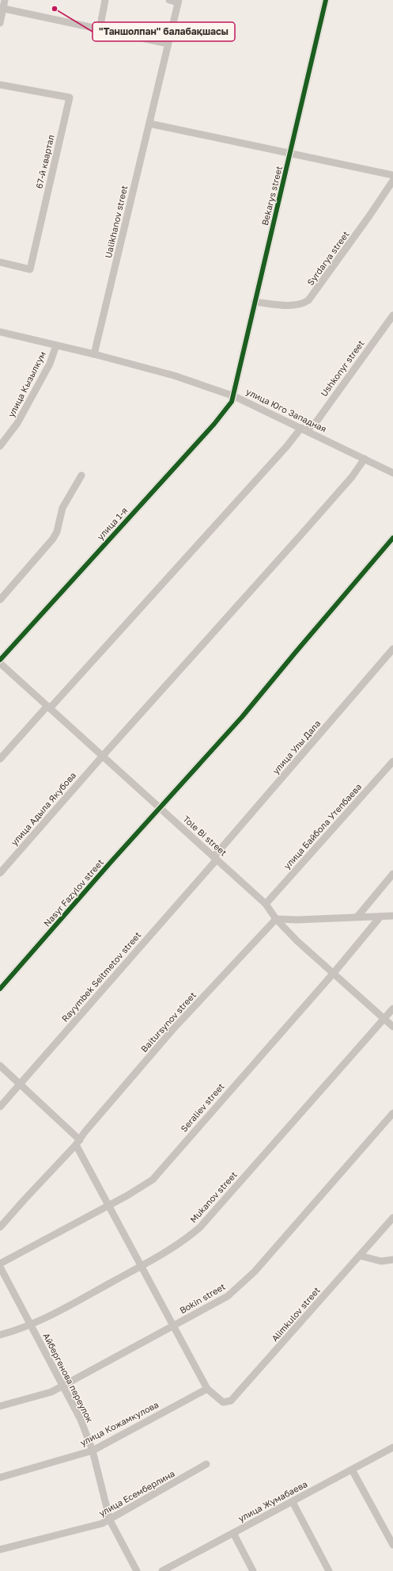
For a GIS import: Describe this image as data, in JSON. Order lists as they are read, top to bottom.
{
  "streets": {
    "street": [
      "67-й квартал",
      "Bekarys street",
      "Ualikhanov street",
      "Syrdarya street",
      "Ushkonyr street",
      "улица Кызылкум",
      "улица Юго Западная",
      "улица 1-я",
      "улица Улы Дала",
      "улица Адыла Якубова",
      "улица Байбола Утепбаева",
      "Tole Bi street",
      "Nasyr Fazylov street",
      "Rayymbek Seitmetov street",
      "Baitursynov street",
      "Seraliev street",
      "Mukanov street",
      "Bokin street",
      "Alimkulov street",
      "Айбергенова переулок",
      "улица Кожамкулова",
      "улица Есемберлина",
      "улица Жумабаева"
    ]
  },
  "crossings": [
    ["Bekarys street", "Syrdarya street"],
    ["Bekarys street", "улица Юго Западная"],
    ["Bekarys street", "улица 1-я"],
    ["Ualikhanov street", "улица Юго Западная"],
    ["Ushkonyr street", "улица Юго Западная"],
    ["Ushkonyr street", "Tole Bi street"],
    ["улица Юго Западная", "улица 1-я"],
    ["улица Юго Западная", "улица Адыла Якубова"],
    ["улица Улы Дала", "Tole Bi street"],
    ["улица Улы Дала", "Rayymbek Seitmetov street"],
    ["улица Адыла Якубова", "Tole Bi street"],
    ["улица Байбола Утепбаева", "Tole Bi street"],
    ["Tole Bi street", "Nasyr Fazylov street"],
    ["Tole Bi street", "Rayymbek Seitmetov street"],
    ["Tole Bi street", "Baitursynov street"],
    ["Tole Bi street", "Seraliev street"],
    ["Tole Bi street", "Mukanov street"],
    ["Mukanov street", "Айбергенова переулок"],
    ["Bokin street", "Айбергенова переулок"],
    ["Alimkulov street", "улица Кожамкулова"],
    ["Айбергенова переулок", "улица Кожамкулова"],
    ["Айбергенова переулок", "улица Есемберлина"]
  ],
  "places": ["\"Таншолпан\" балабақшасы"]
}
